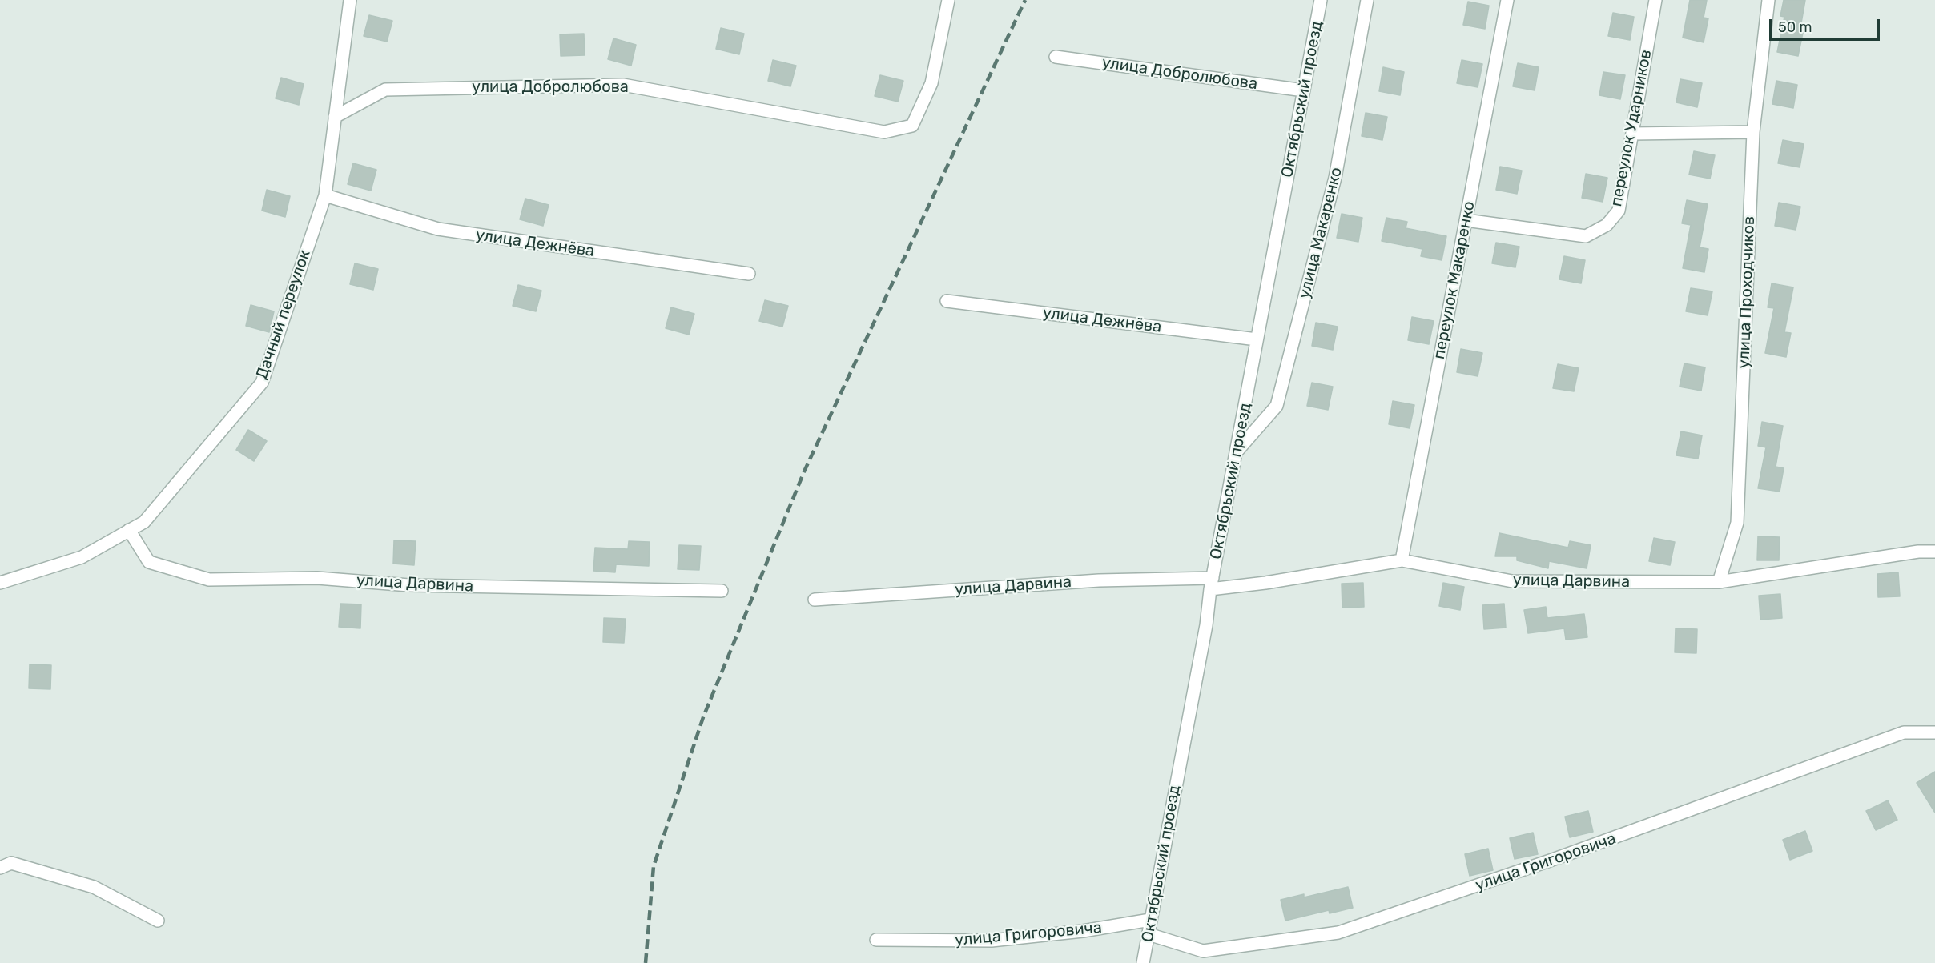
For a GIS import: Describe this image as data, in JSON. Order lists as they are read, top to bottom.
{
  "streets": {
    "street": [
      "улица Добролюбова",
      "Октябрьский проезд",
      "переулок Ударников",
      "улица Макаренко",
      "улица Дежнёва",
      "переулок Макаренко",
      "улица Проходчиков",
      "Дачный переулок",
      "улица Дарвина",
      "улица Григоровича"
    ]
  },
  "crossings": [
    ["улица Добролюбова", "Октябрьский проезд"],
    ["улица Добролюбова", "Дачный переулок"],
    ["Октябрьский проезд", "улица Макаренко"],
    ["Октябрьский проезд", "улица Дежнёва"],
    ["Октябрьский проезд", "улица Дарвина"],
    ["Октябрьский проезд", "улица Григоровича"],
    ["переулок Ударников", "переулок Макаренко"],
    ["улица Дежнёва", "Дачный переулок"],
    ["переулок Макаренко", "улица Дарвина"],
    ["улица Проходчиков", "улица Дарвина"],
    ["Дачный переулок", "улица Дарвина"]
  ],
  "scale_bar": "50 m"
}
